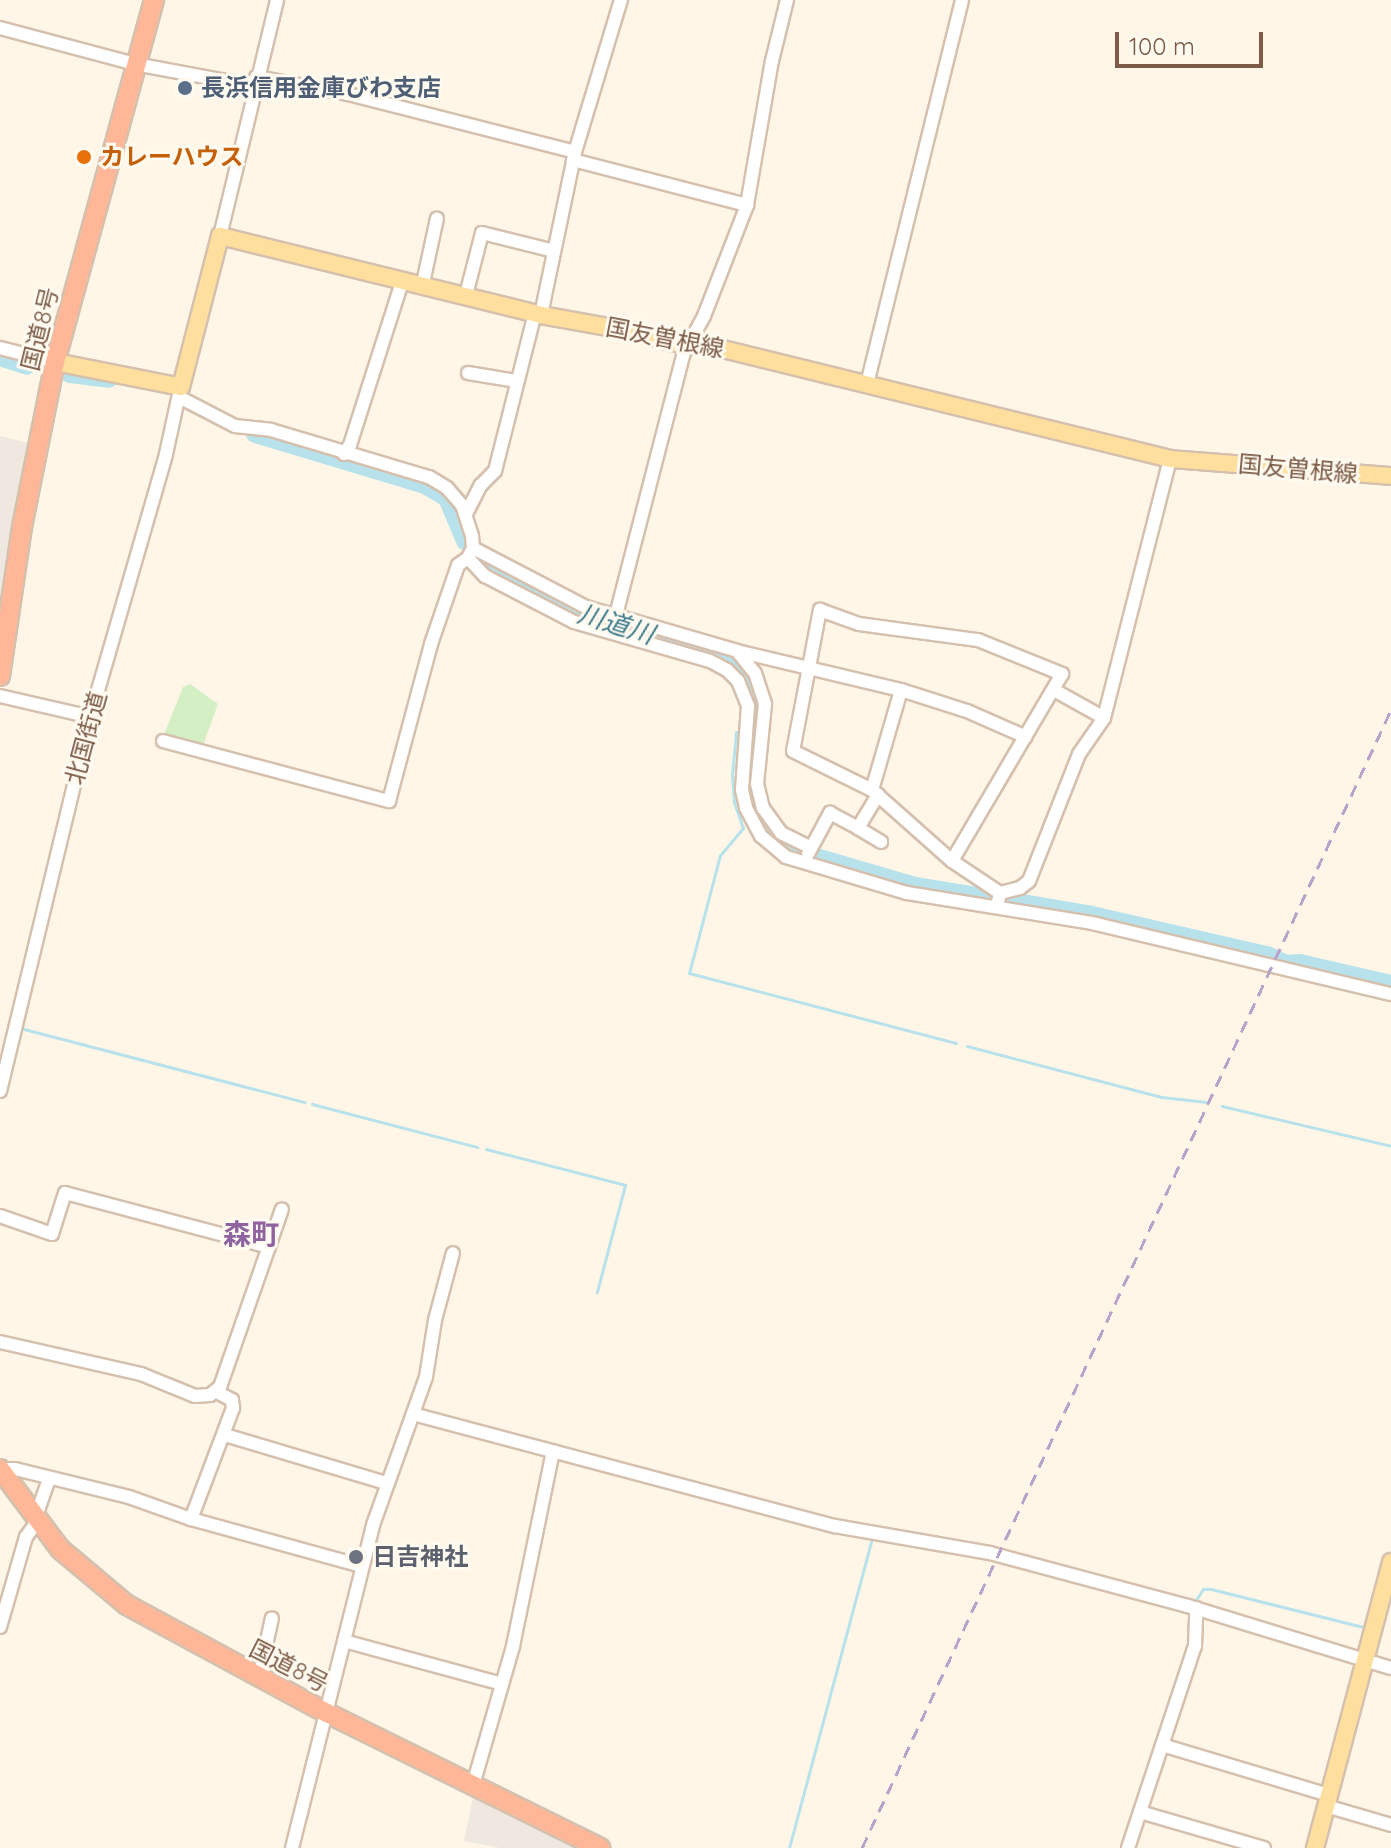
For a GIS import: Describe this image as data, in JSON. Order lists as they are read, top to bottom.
{
  "streets": {
    "highway": ["国道8号"],
    "main road": ["国友曽根線"],
    "street": ["北国街道"]
  },
  "districts": ["森町"],
  "water": ["川道川"],
  "places": ["長浜信用金庫びわ支店", "カレーハウス", "日吉神社"],
  "scale_bar": "100 m"
}
